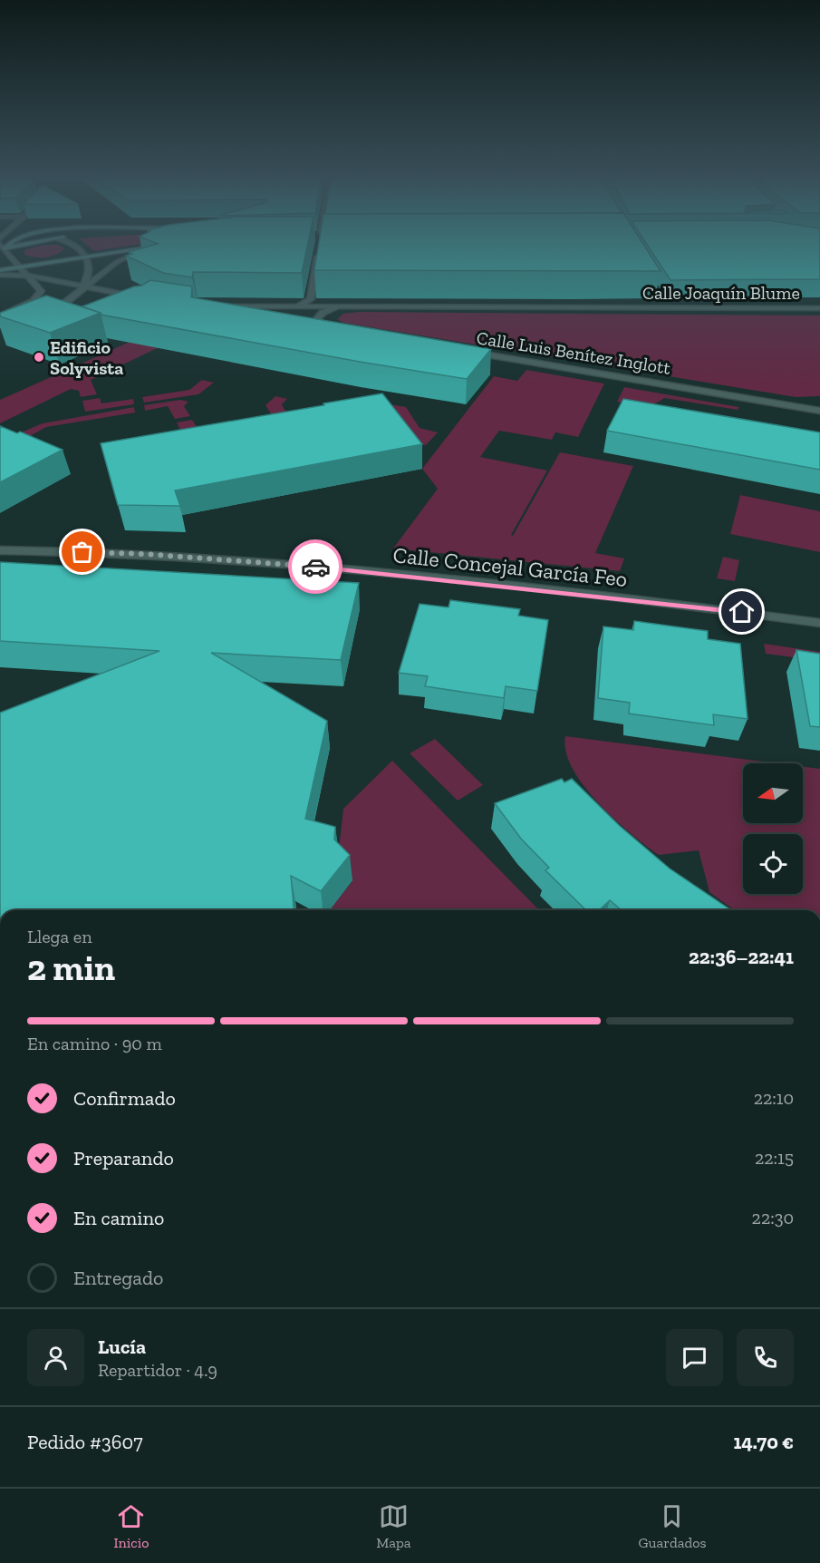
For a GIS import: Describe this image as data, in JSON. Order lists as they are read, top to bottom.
{
  "streets": {
    "street": ["Calle Joaquín Blume", "Calle Luis Benítez Inglott", "Calle Concejal García Feo"]
  },
  "places": ["Edificio Solyvista"],
  "north": "left",
  "page": {
    "heading": ["2 min", "Llega en", "22:36–22:41"],
    "panel": [
      "Lucía",
      "Repartidor · 4.9",
      "Pedido #3607",
      "14.70 €"
    ],
    "bar": "En camino · 90 m",
    "list": [
      ["Confirmado", "22:10"],
      ["Preparando", "22:15"],
      ["En camino", "22:30"],
      "Entregado"
    ],
    "tabs": ["Inicio", "Mapa", "Guardados"]
  }
}
